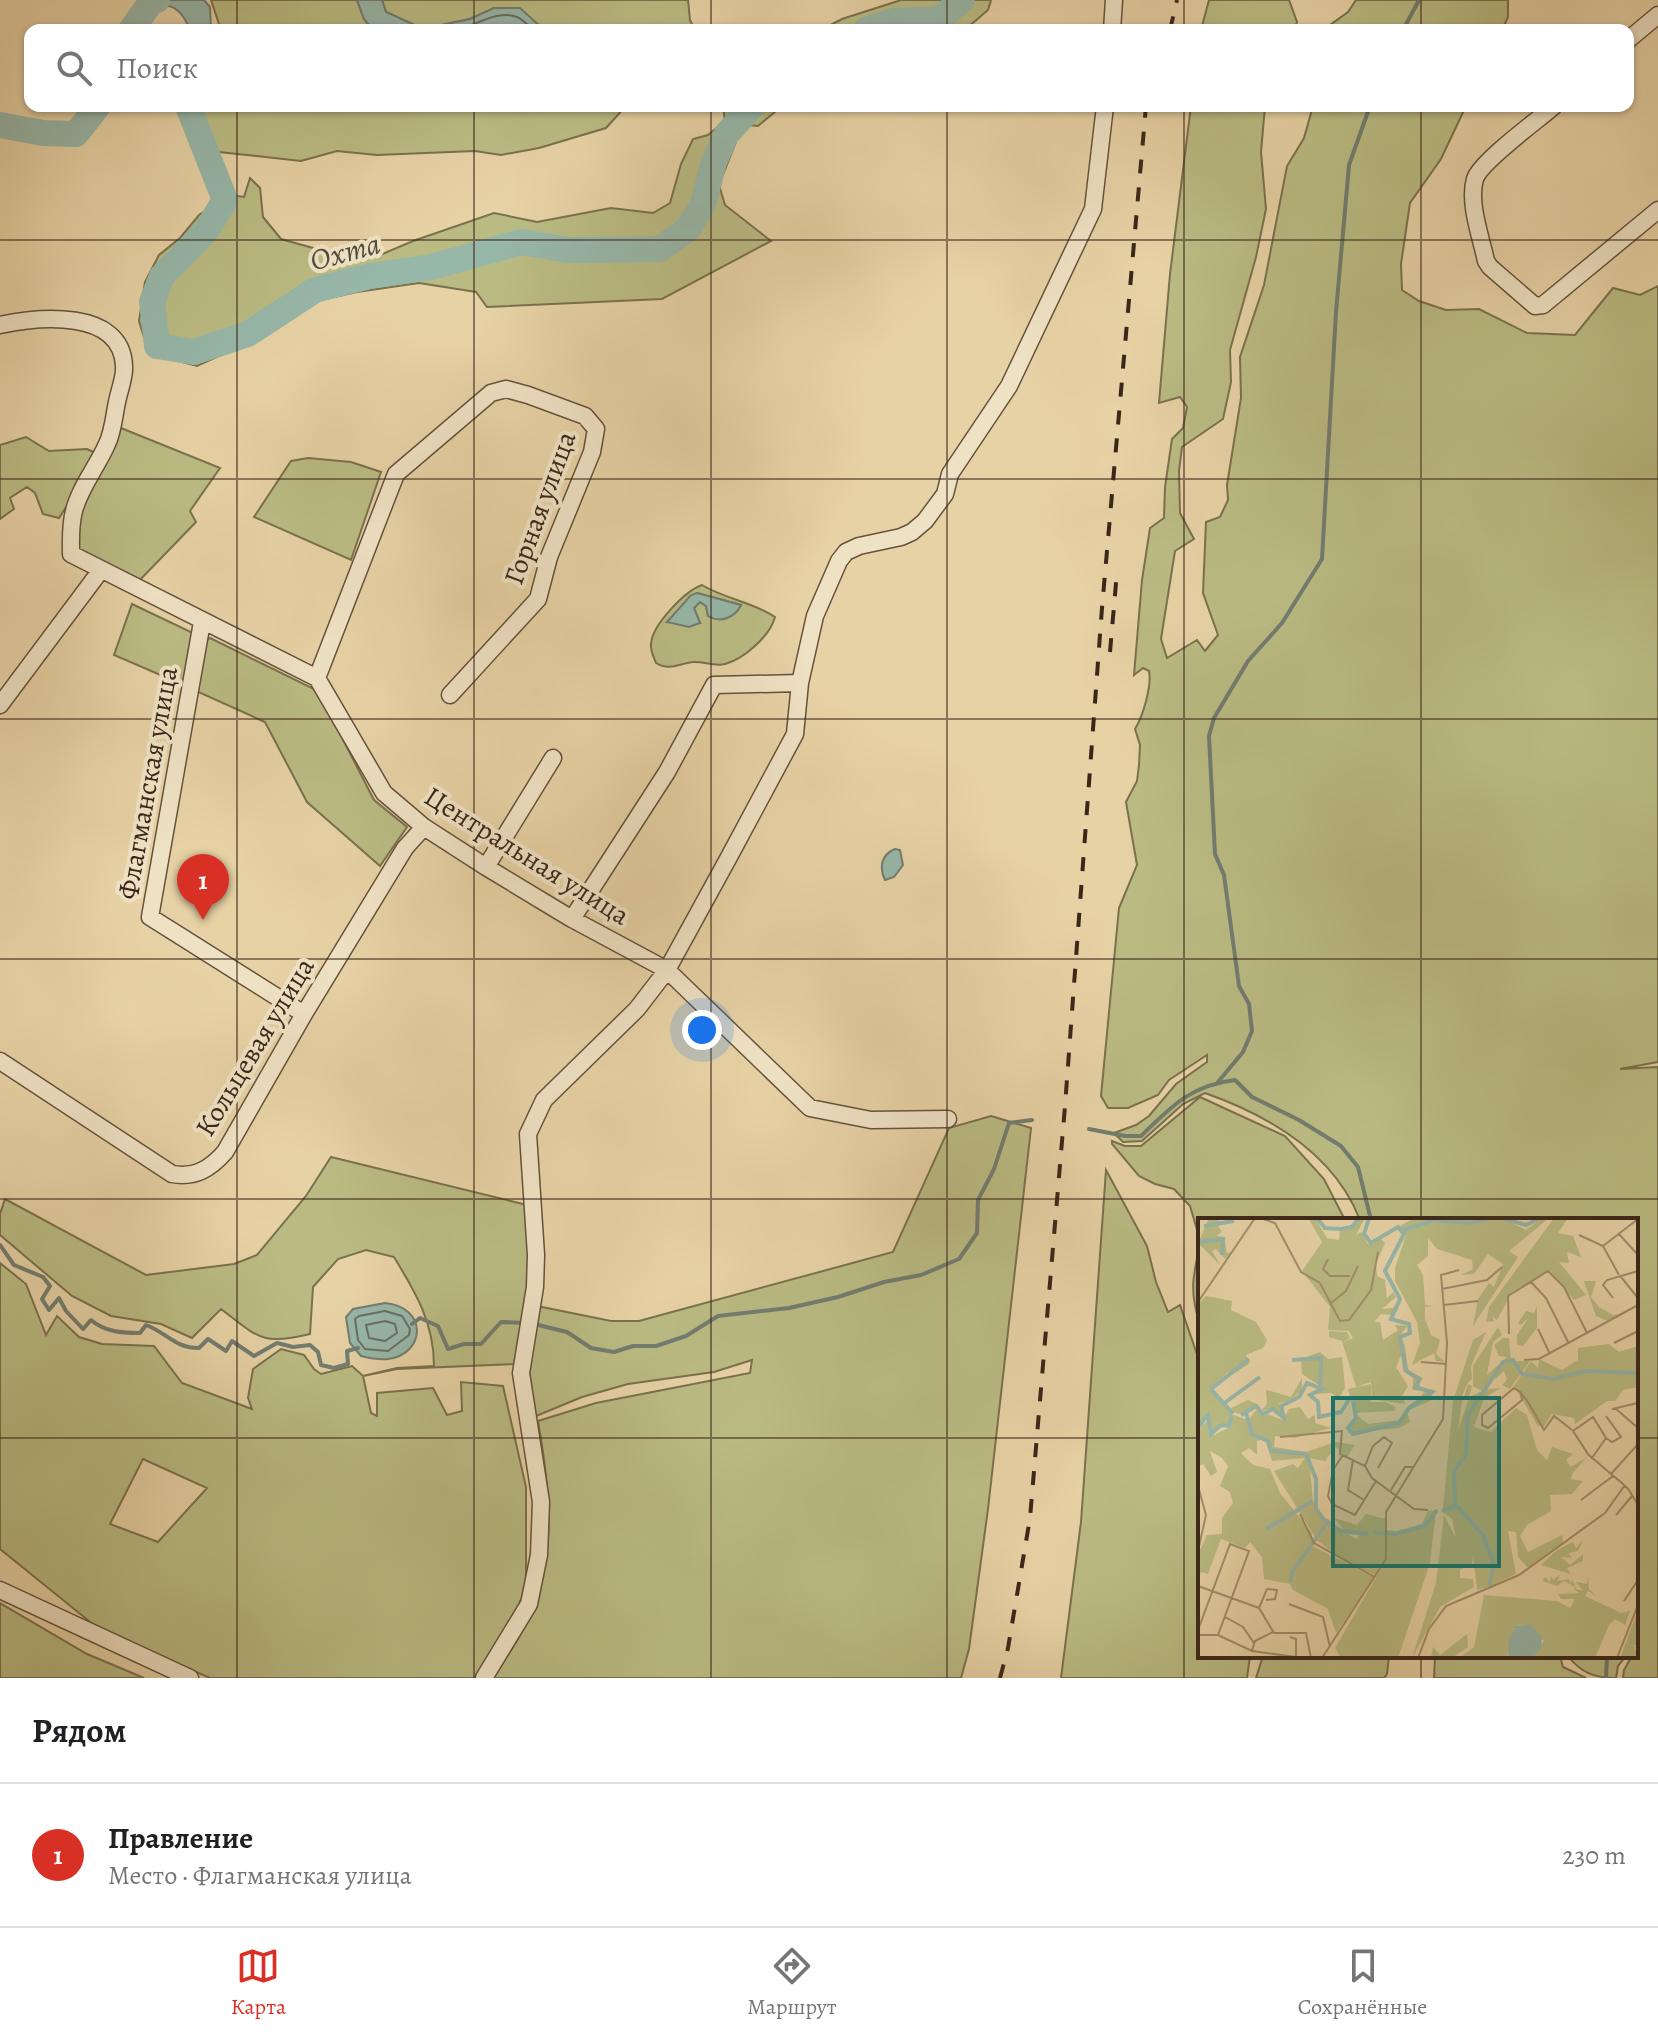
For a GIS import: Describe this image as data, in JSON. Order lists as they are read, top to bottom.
{
  "streets": {
    "street": [
      "Горная улица",
      "Флагманская улица",
      "Центральная улица",
      "Кольцевая улица"
    ]
  },
  "crossings": [
    ["Горная улица", "Центральная улица"],
    ["Флагманская улица", "Кольцевая улица"],
    ["Центральная улица", "Кольцевая улица"]
  ],
  "water": ["Охта"],
  "page": {
    "search": "Поиск",
    "pins": "1",
    "heading": "Рядом",
    "list": [
      {
        "mark": "1",
        "name": "Правление",
        "note": "Место · Флагманская улица",
        "value": "230 m"
      }
    ],
    "nav": ["Карта", "Маршрут", "Сохранённые"]
  }
}
